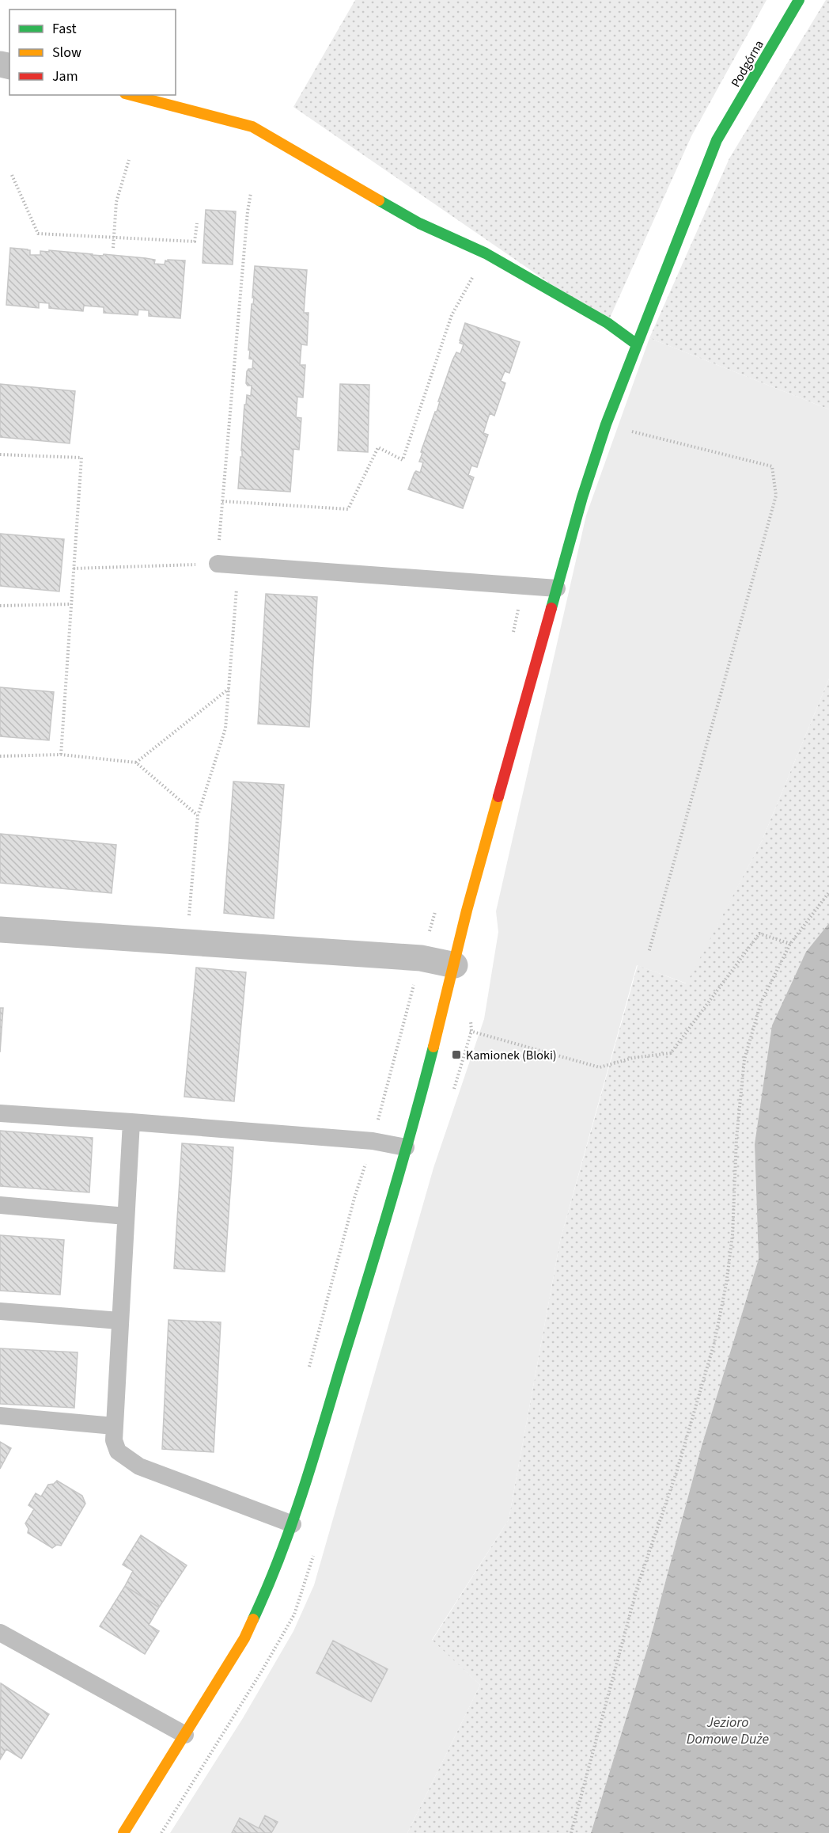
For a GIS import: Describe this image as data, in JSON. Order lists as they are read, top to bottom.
{
  "streets": {
    "street": ["Podgórna"]
  },
  "water": ["Jezioro Domowe Duże"],
  "places": {
    "transit": ["Kamionek (Bloki)"]
  },
  "legend": ["Fast", "Slow", "Jam"]
}
